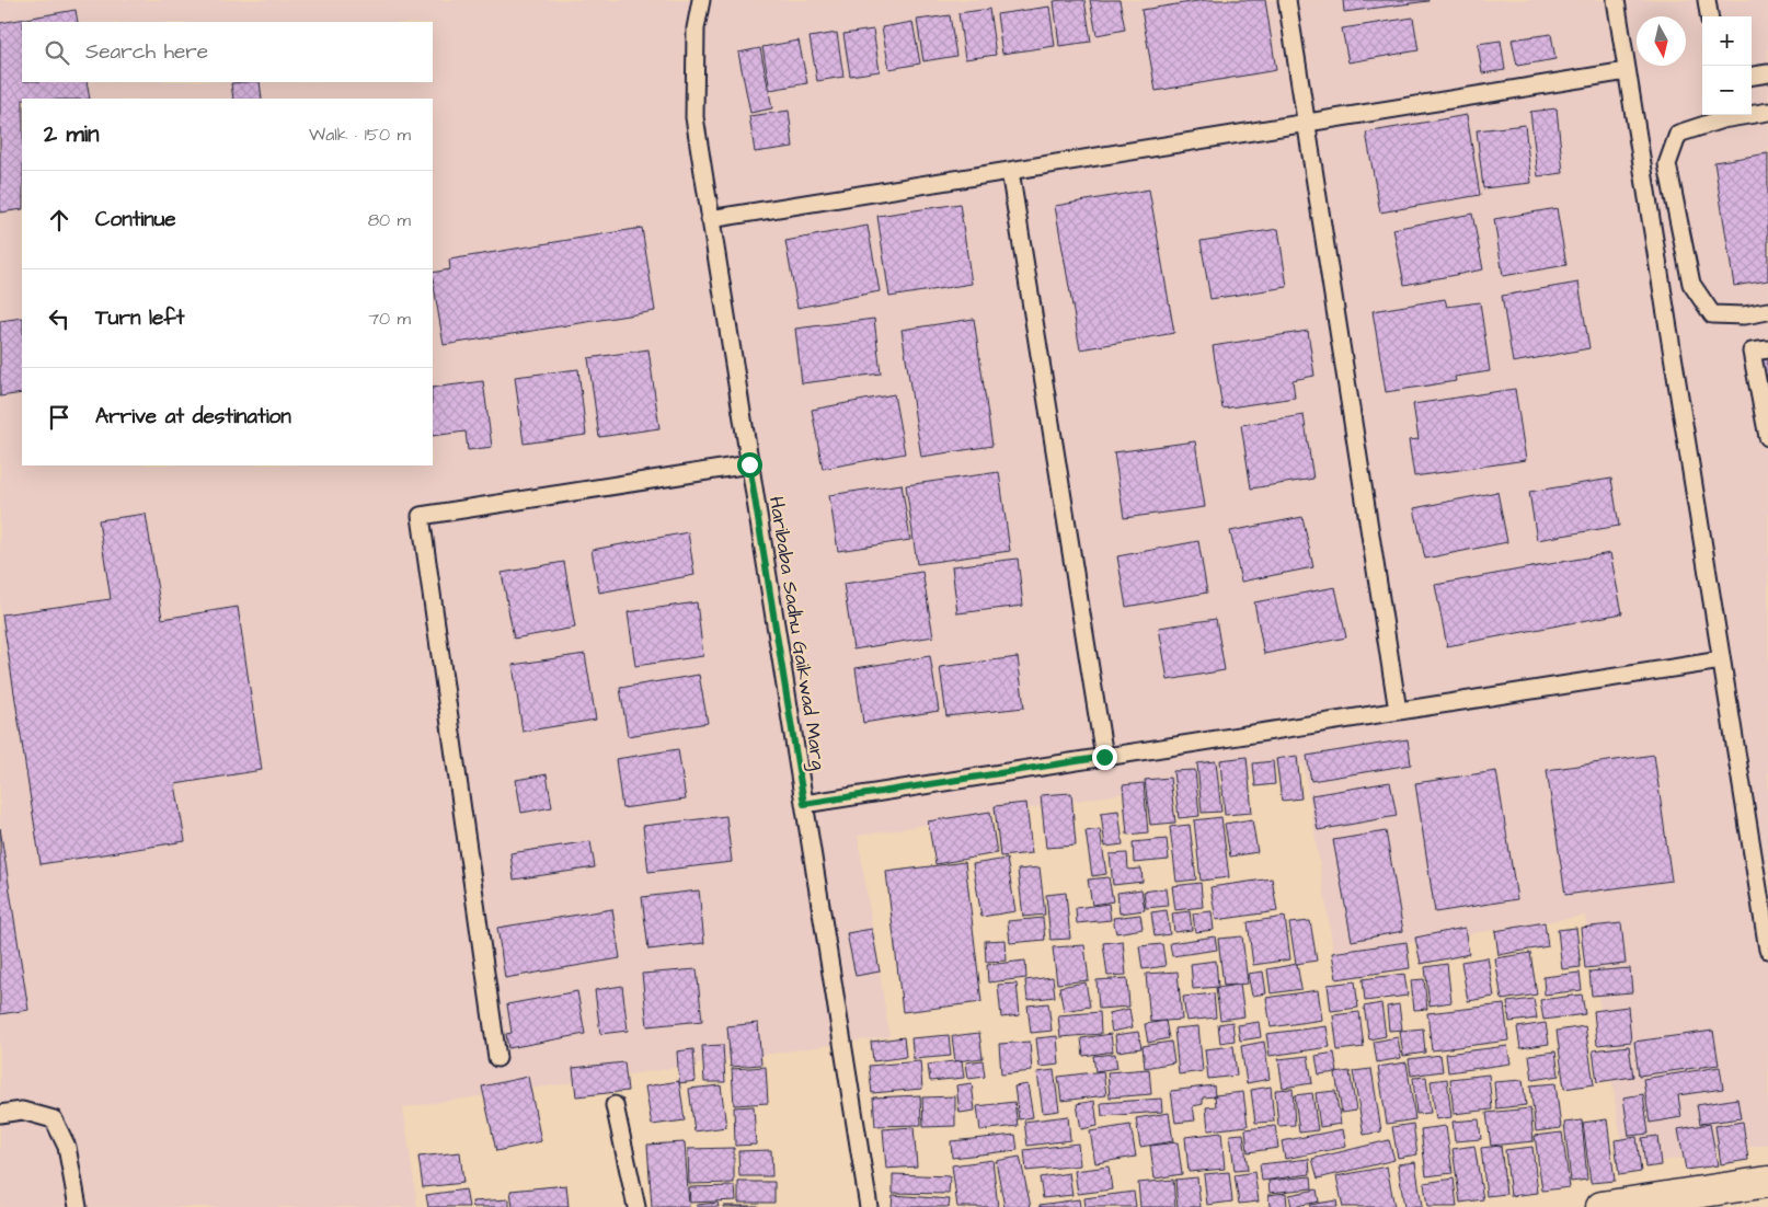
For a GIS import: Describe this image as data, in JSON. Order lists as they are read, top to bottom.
{
  "streets": {
    "lane": ["Haribaba Sadhu Gaikwad Marg"]
  },
  "north": "bottom",
  "page": {
    "map_buttons": ["+", "−"],
    "search": "Search here",
    "heading": ["2 min", "Walk · 150 m"],
    "list": [
      ["Continue", "80 m"],
      ["Turn left", "70 m"],
      "Arrive at destination"
    ]
  }
}
